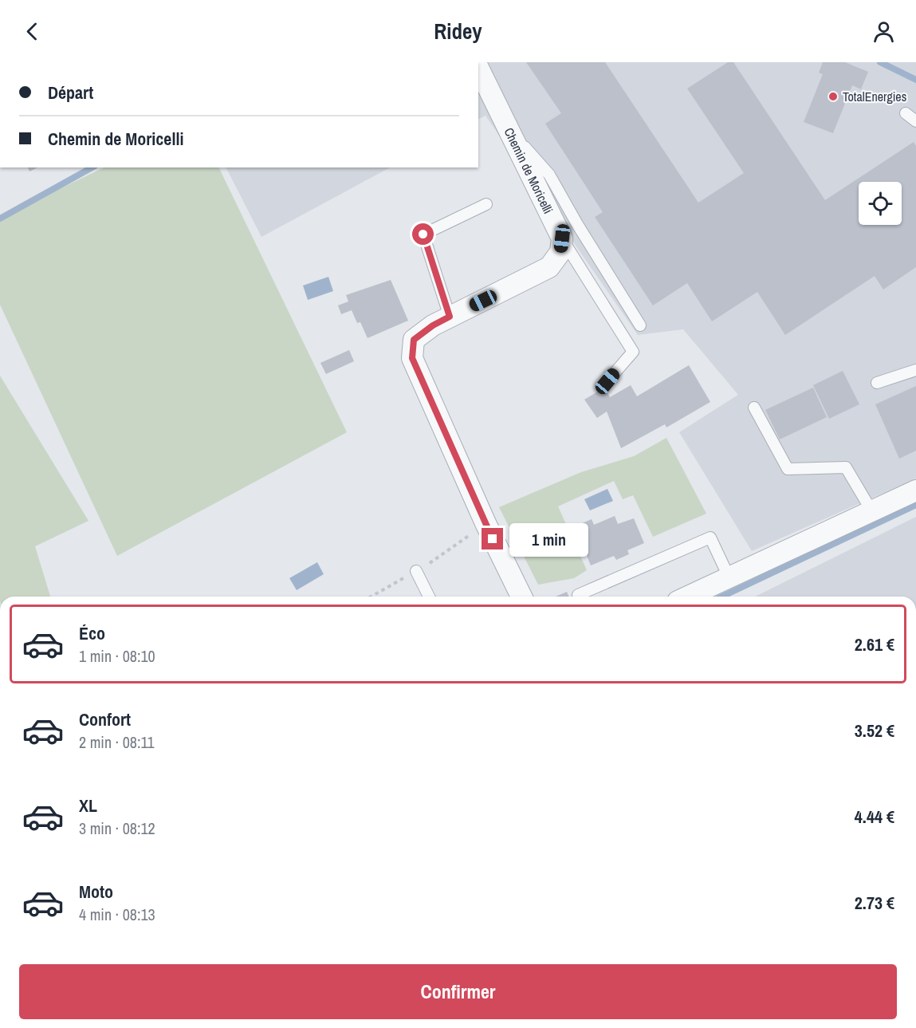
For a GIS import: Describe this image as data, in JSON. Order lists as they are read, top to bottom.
{
  "streets": {
    "street": ["Chemin de Moricelli"]
  },
  "places": ["TotalEnergies"],
  "page": {
    "header": "Ridey",
    "banner": ["Départ", "Chemin de Moricelli"],
    "bubble": "1 min",
    "list": [
      {
        "name": "Éco",
        "note": "1 min · 08:10",
        "value": "2.61 €"
      },
      {
        "name": "Confort",
        "note": "2 min · 08:11",
        "value": "3.52 €"
      },
      {
        "name": "XL",
        "note": "3 min · 08:12",
        "value": "4.44 €"
      },
      {
        "name": "Moto",
        "note": "4 min · 08:13",
        "value": "2.73 €"
      }
    ],
    "buttons": "Confirmer"
  }
}
